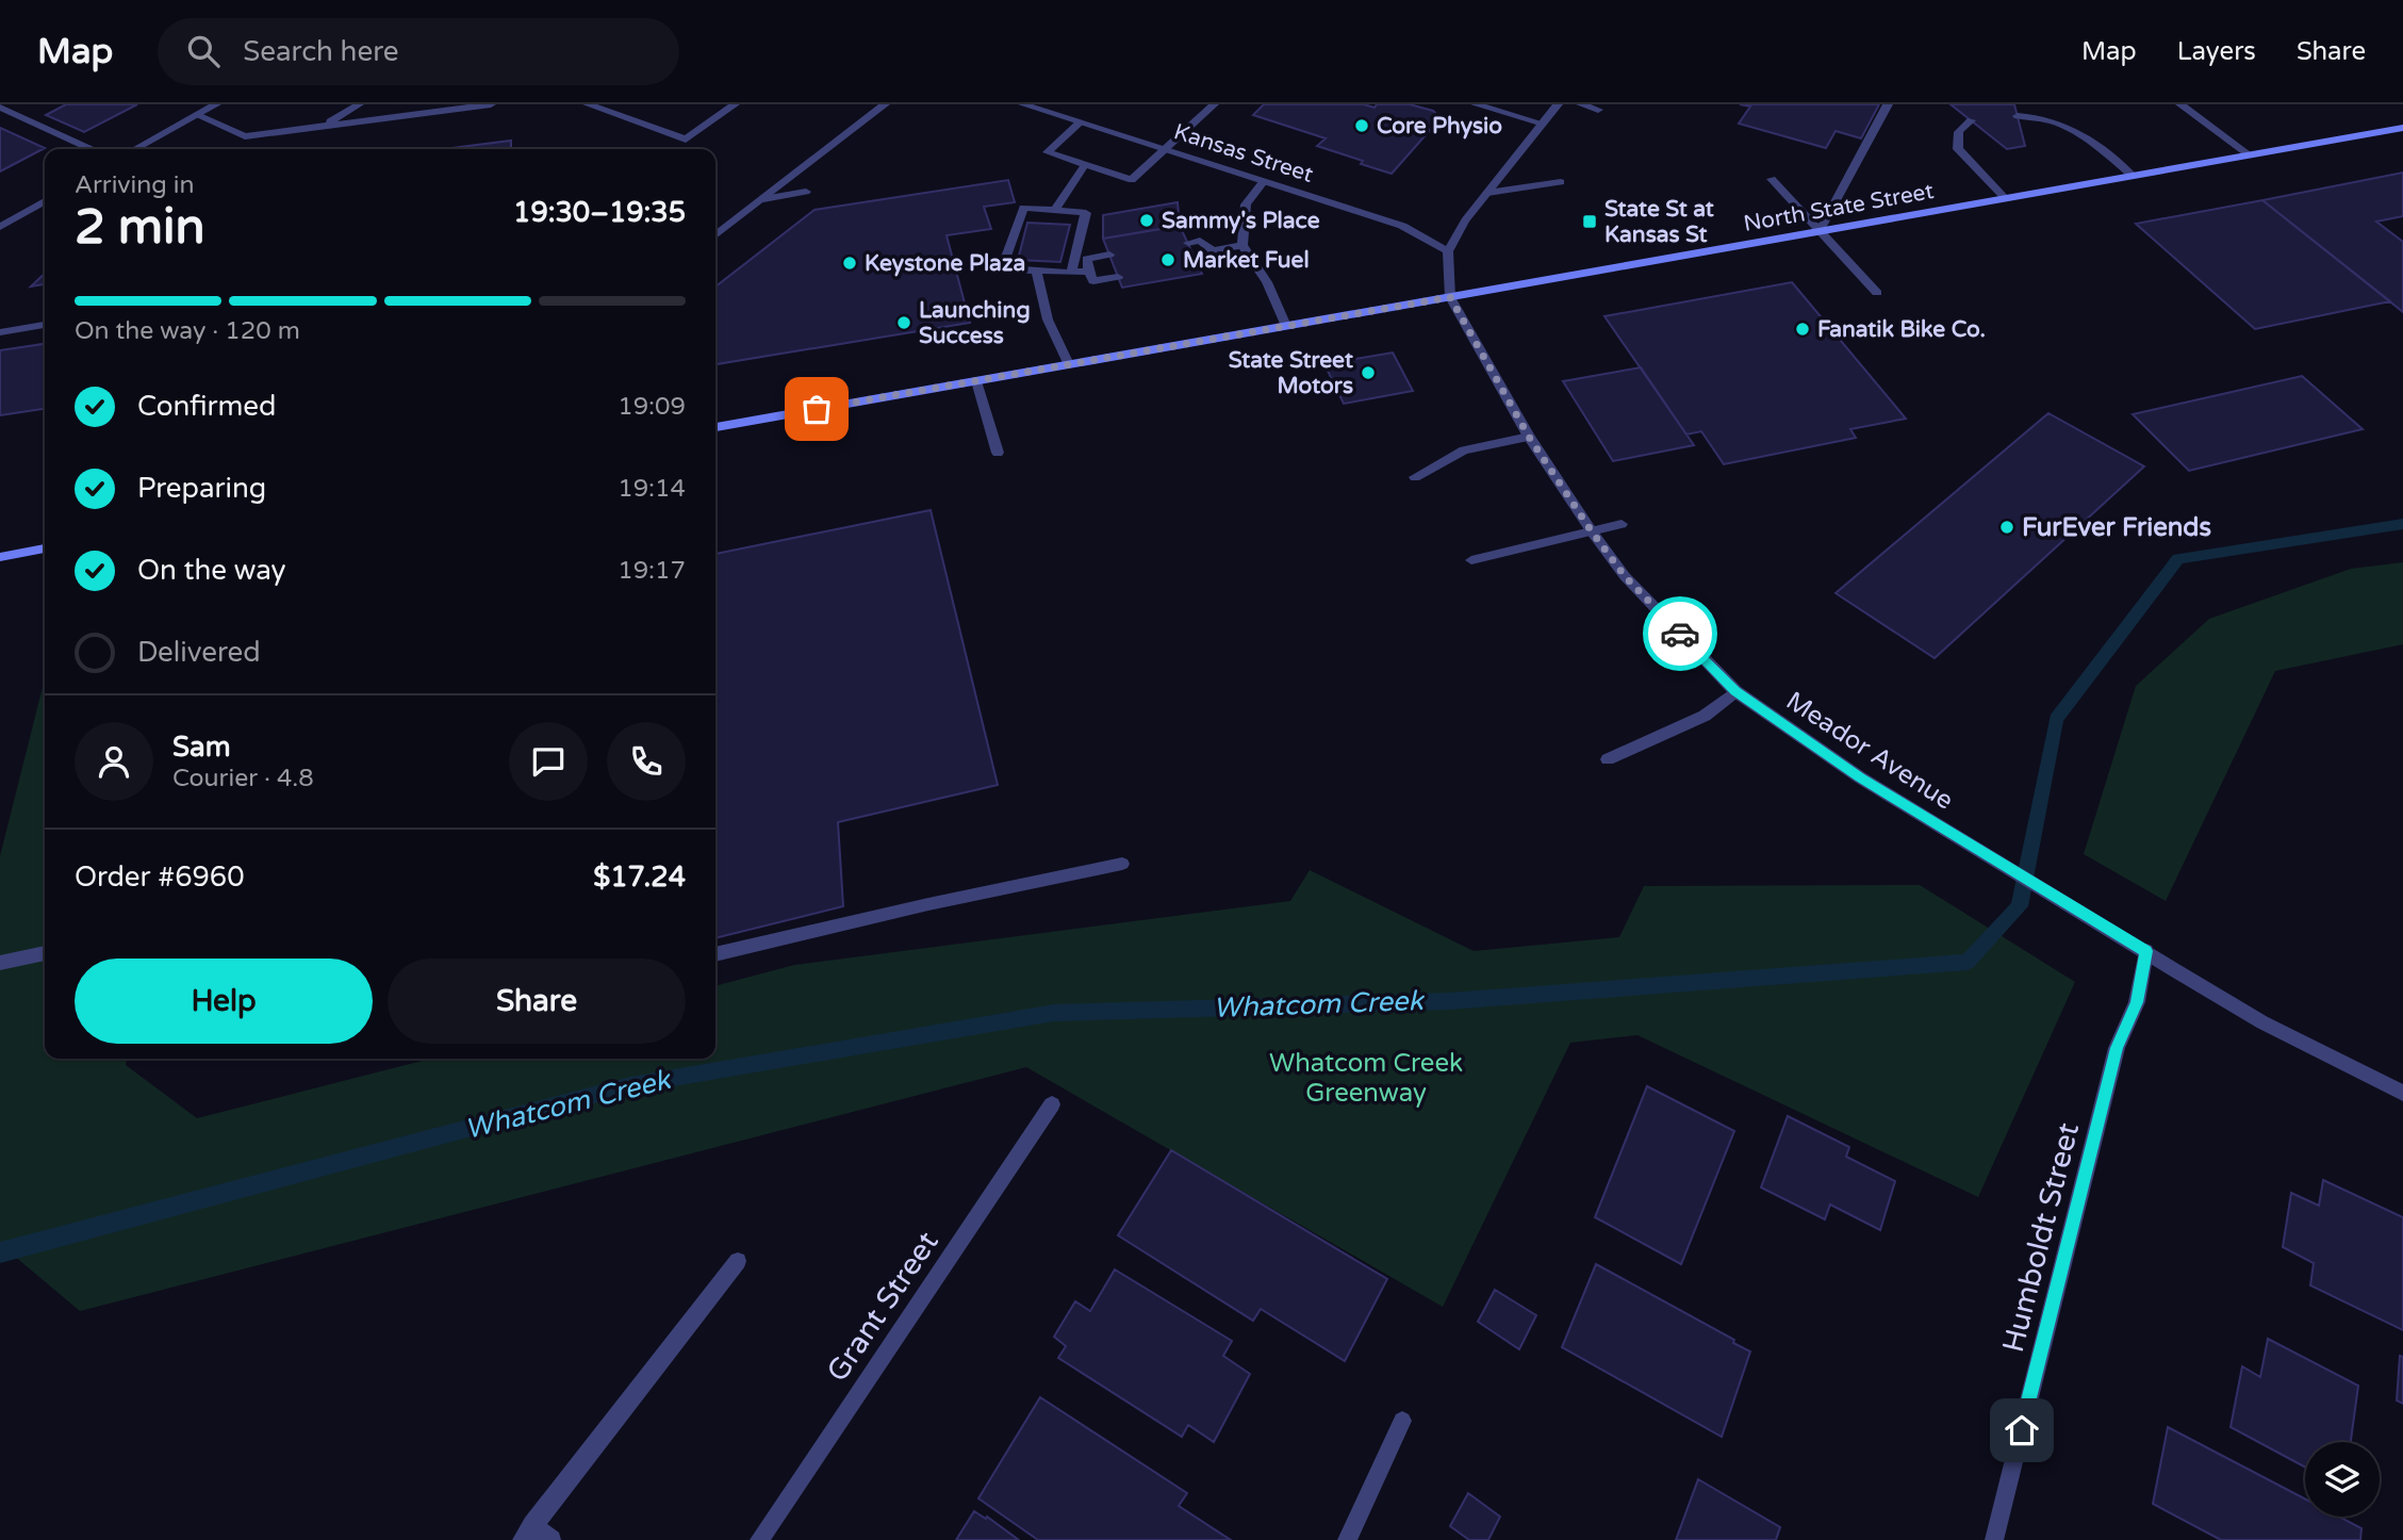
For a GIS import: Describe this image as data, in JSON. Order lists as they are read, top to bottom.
{
  "streets": {
    "main road": ["North State Street"],
    "street": [
      "Kansas Street",
      "Meador Avenue",
      "Humboldt Street",
      "Grant Street"
    ]
  },
  "crossings": [
    ["North State Street", "Meador Avenue"],
    ["Meador Avenue", "Humboldt Street"]
  ],
  "water": ["Whatcom Creek"],
  "parks": ["Whatcom Creek Greenway"],
  "places": {
    "other": [
      "Core Physio",
      "Sammy's Place",
      "Market Fuel",
      "Keystone Plaza",
      "Launching Success",
      "Fanatik Bike Co.",
      "State Street Motors",
      "FurEver Friends"
    ],
    "transit": ["State St at Kansas St"]
  },
  "page": {
    "header": "Map",
    "search": "Search here",
    "nav": ["Map", "Layers", "Share"],
    "heading": ["2 min", "Arriving in", "19:30–19:35"],
    "panel": [
      "Sam",
      "Courier · 4.8",
      "Order #6960",
      "$17.24"
    ],
    "bar": "On the way · 120 m",
    "list": [
      ["Confirmed", "19:09"],
      ["Preparing", "19:14"],
      ["On the way", "19:17"],
      "Delivered"
    ],
    "buttons": ["Help", "Share"]
  }
}
